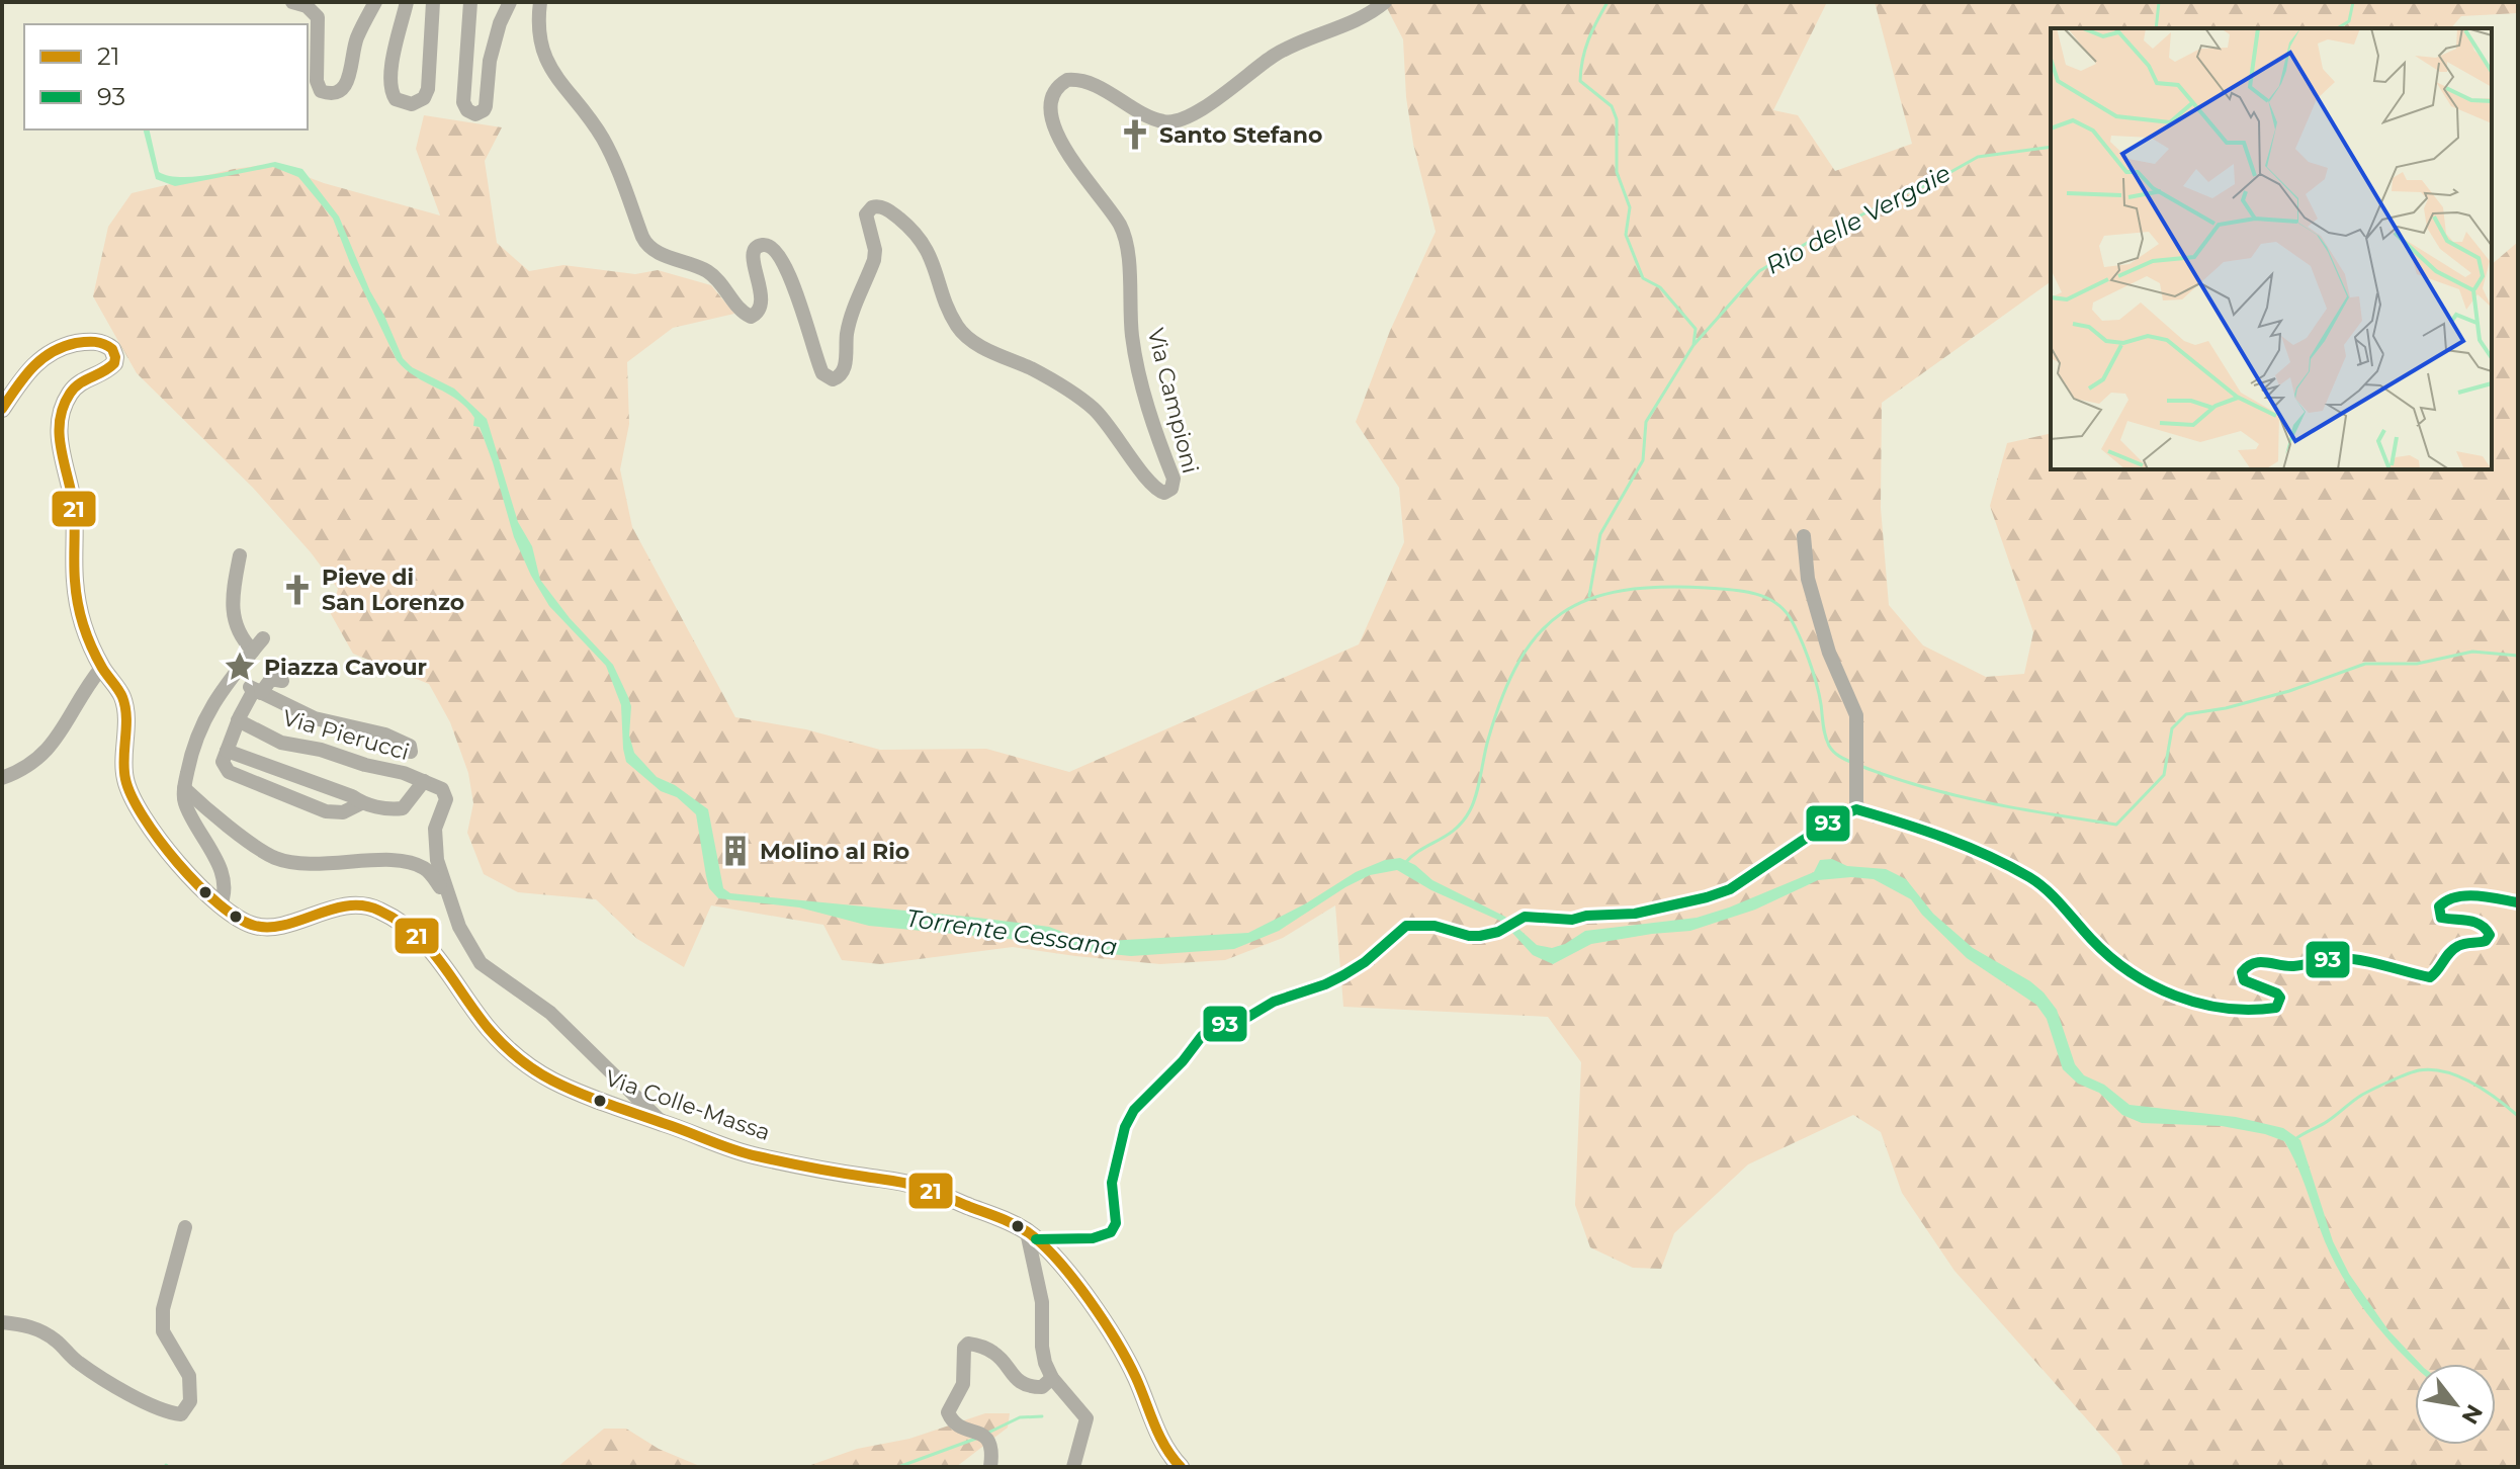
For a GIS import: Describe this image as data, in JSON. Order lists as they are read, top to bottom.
{
  "streets": {
    "street": ["Via Campioni", "Via Pierucci", "Via Colle-Massa"]
  },
  "water": ["Rio delle Vergaie", "Torrente Cessana"],
  "places": {
    "church": ["Santo Stefano", "Pieve di San Lorenzo"],
    "place": ["Piazza Cavour"],
    "building": ["Molino al Rio"]
  },
  "lines": ["transit line 21", "transit line 93"],
  "legend": ["21", "93"],
  "north": "bottom right"
}
